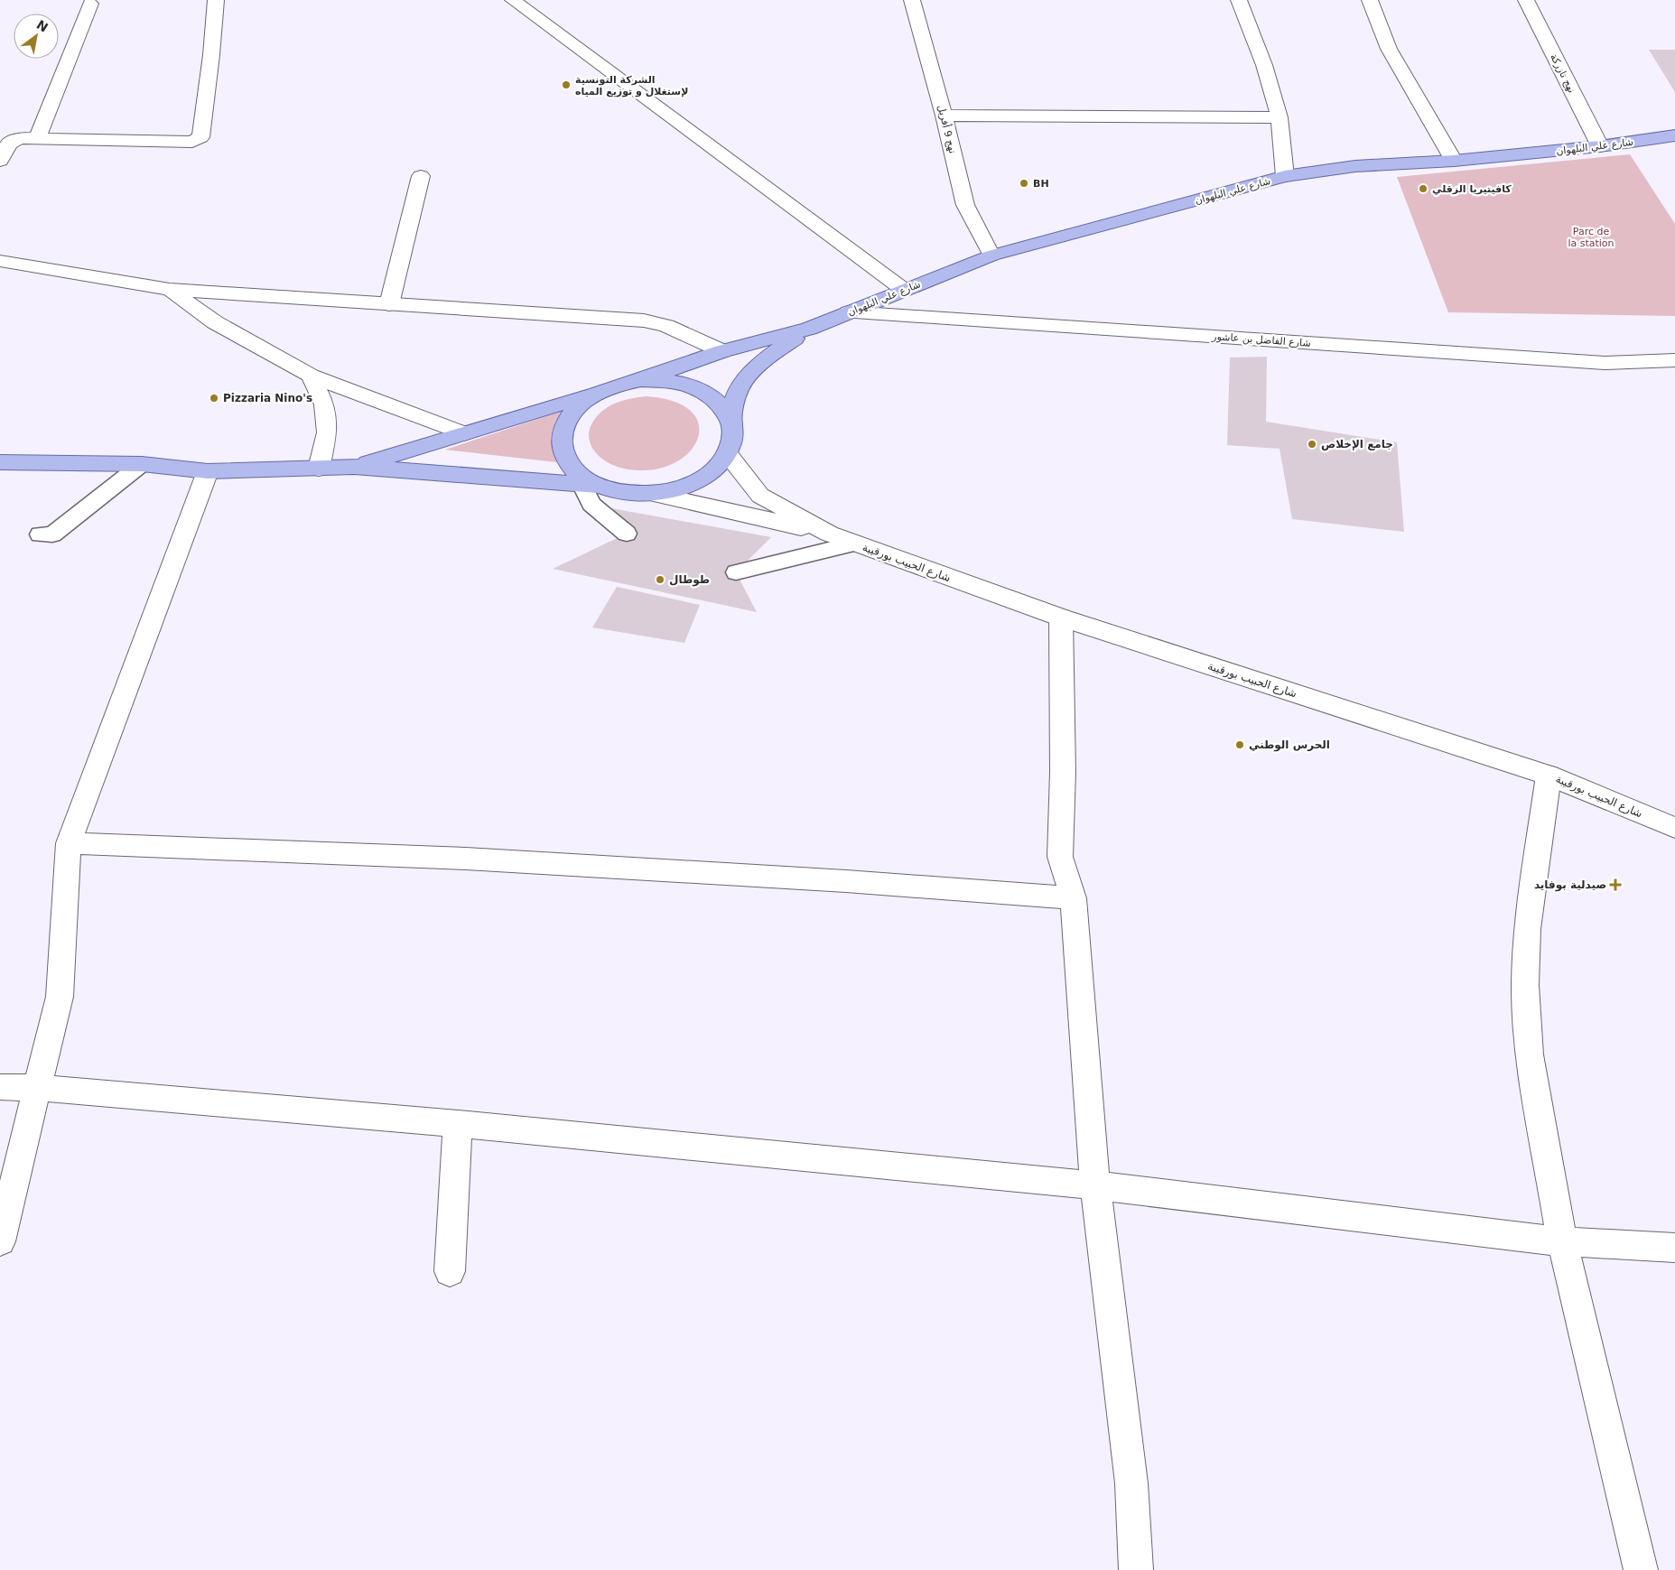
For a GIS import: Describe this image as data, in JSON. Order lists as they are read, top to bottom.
{
  "streets": {
    "main road": ["شارع علي البلهوان"],
    "street": [
      "نهج تازركة",
      "نهج 9 أفريل",
      "شارع الفاضل بن عاشور",
      "شارع الحبيب بورقيبة"
    ]
  },
  "crossings": [
    ["نهج تازركة", "شارع علي البلهوان"],
    ["نهج 9 أفريل", "شارع علي البلهوان"],
    ["شارع علي البلهوان", "شارع الفاضل بن عاشور"]
  ],
  "parks": ["Parc de la station"],
  "places": {
    "other": [
      "الشركة التونسية لإستغلال و توزيع المياه",
      "BH",
      "كافيتيريا الزقلي",
      "Pizzaria Nino's",
      "جامع الإخلاص",
      "طوطال",
      "الحرس الوطني"
    ],
    "health": ["صيدلية بوفايد"]
  },
  "north": "top right"
}
